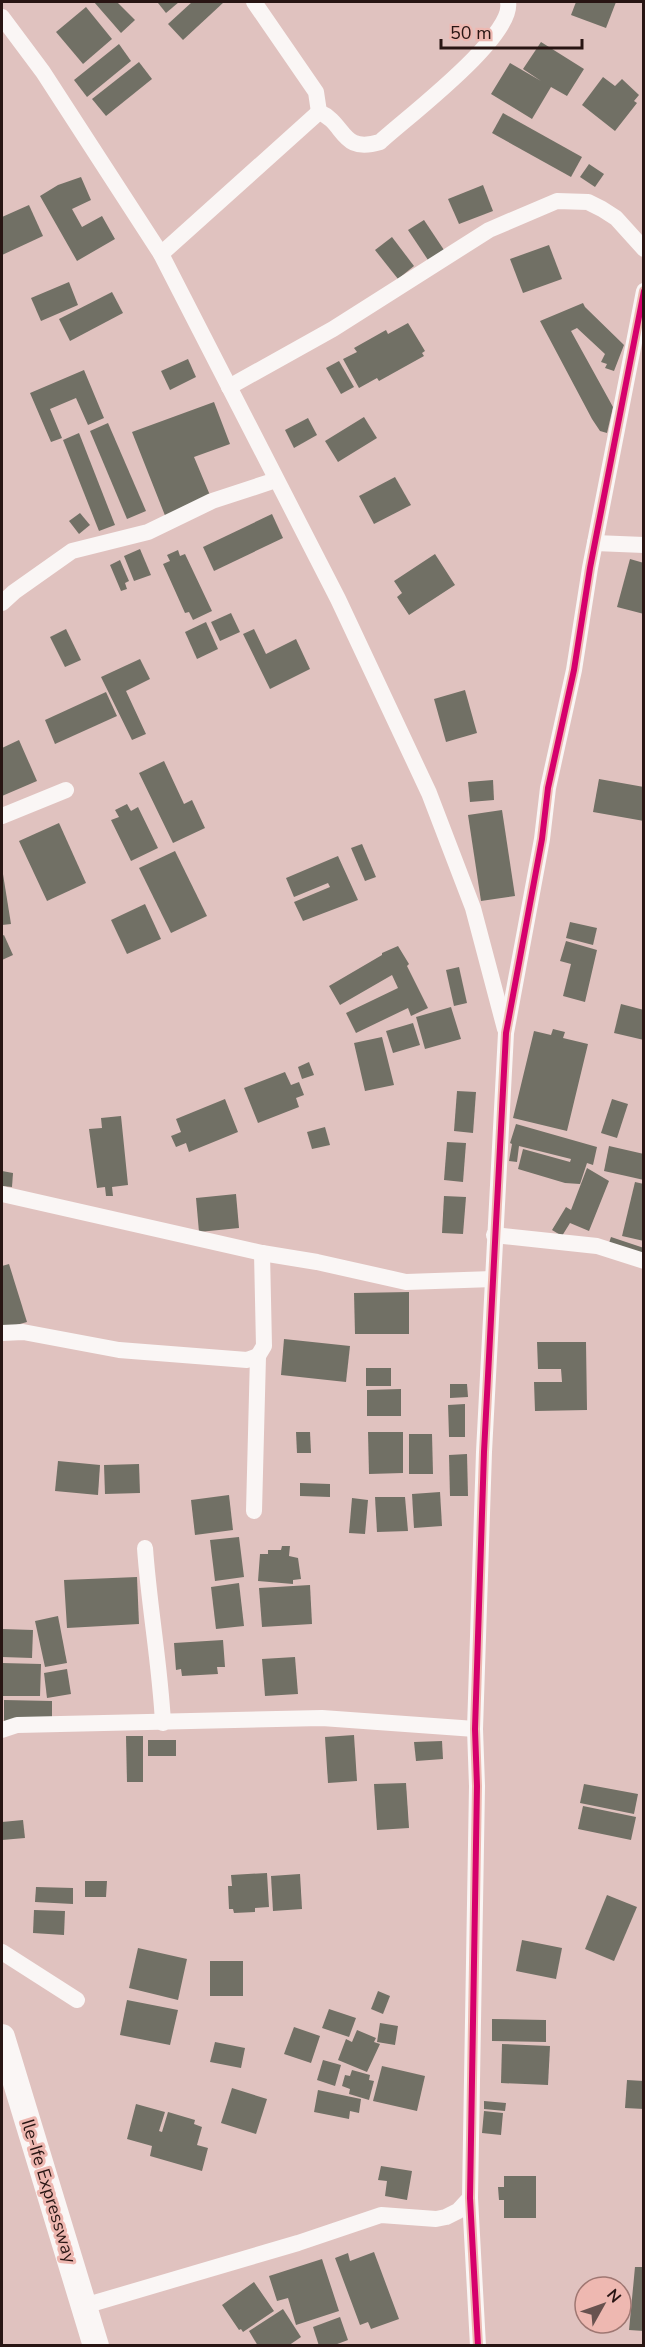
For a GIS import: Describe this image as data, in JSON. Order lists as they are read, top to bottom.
{
  "streets": {
    "main road": ["Ile-Ife Expressway"]
  },
  "scale_bar": "50 m",
  "north": "top right"
}
